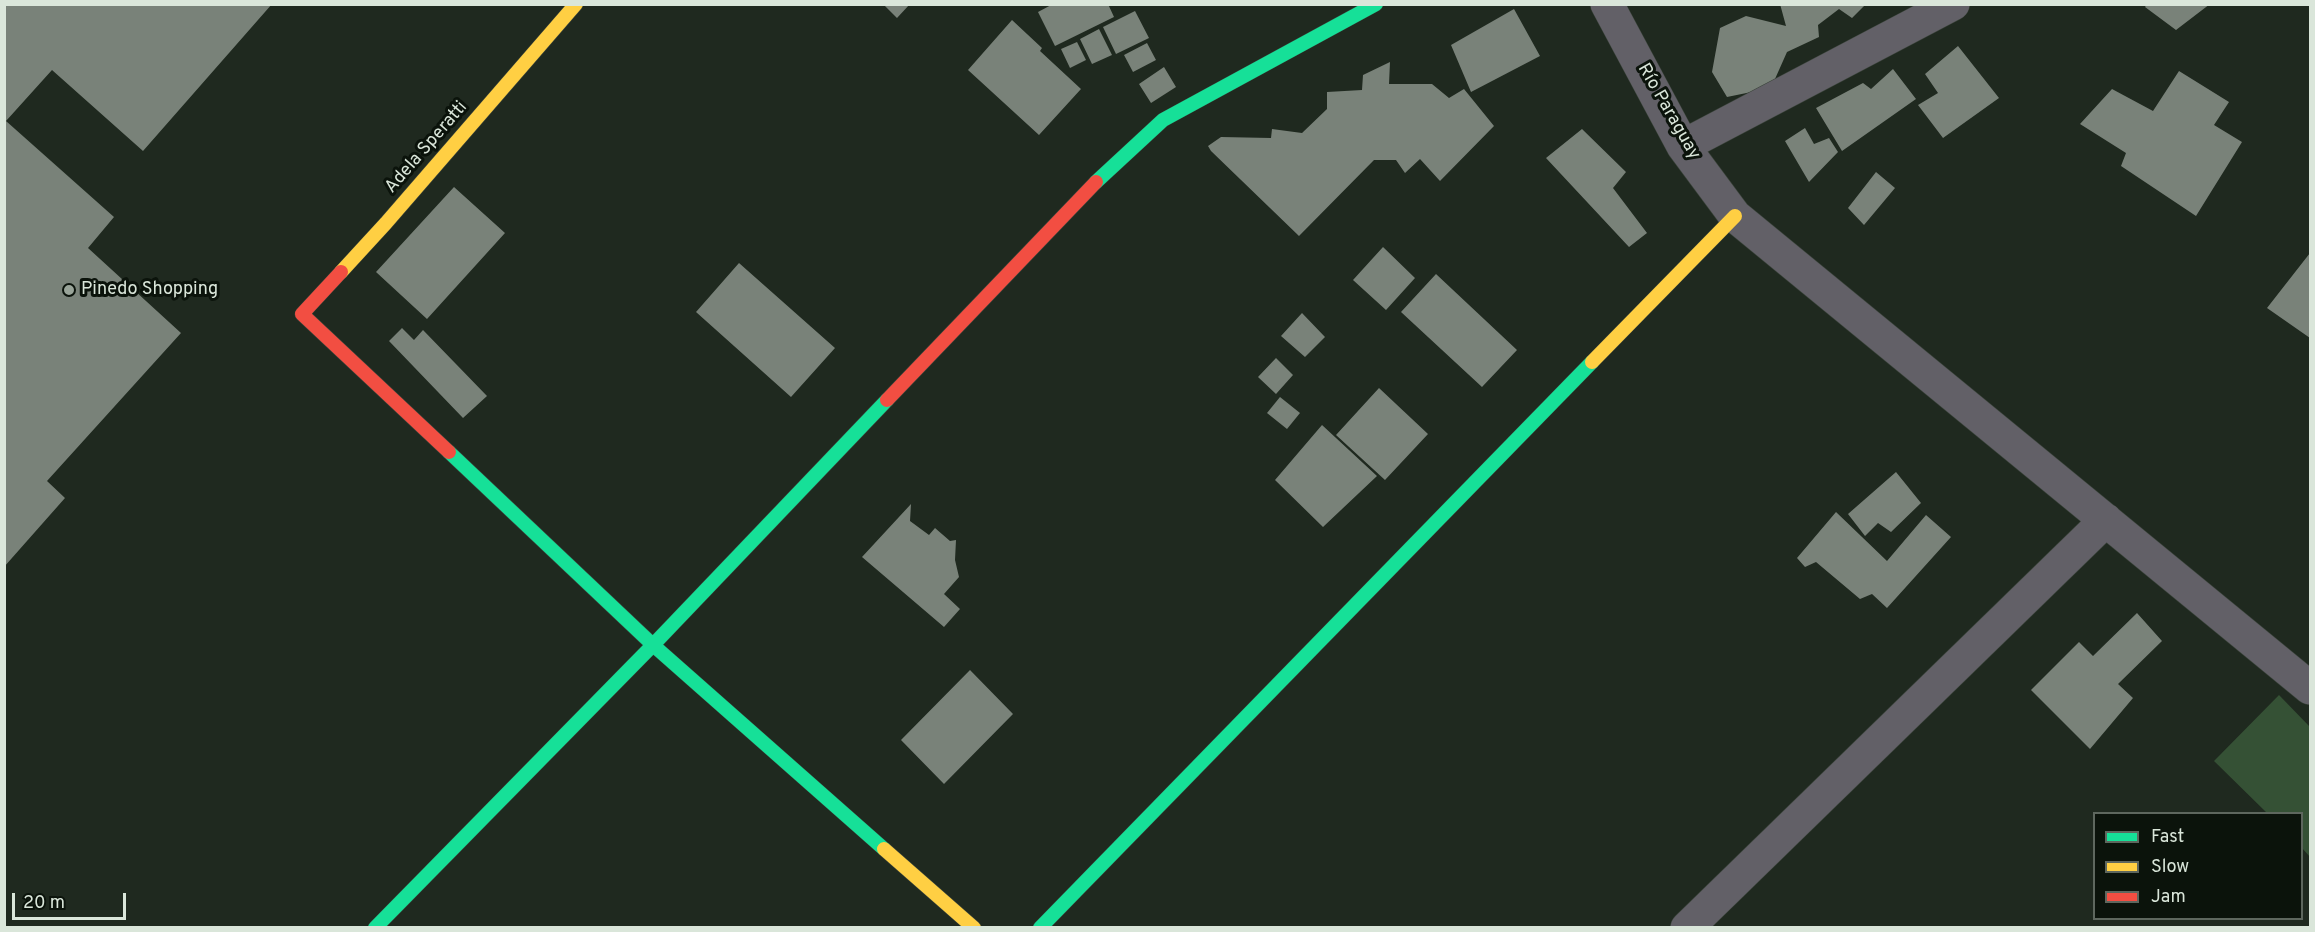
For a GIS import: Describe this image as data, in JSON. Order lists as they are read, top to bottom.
{
  "streets": {
    "street": ["Río Paraguay", "Adela Speratti"]
  },
  "places": ["Pinedo Shopping"],
  "legend": ["Fast", "Slow", "Jam"],
  "scale_bar": "20 m"
}
